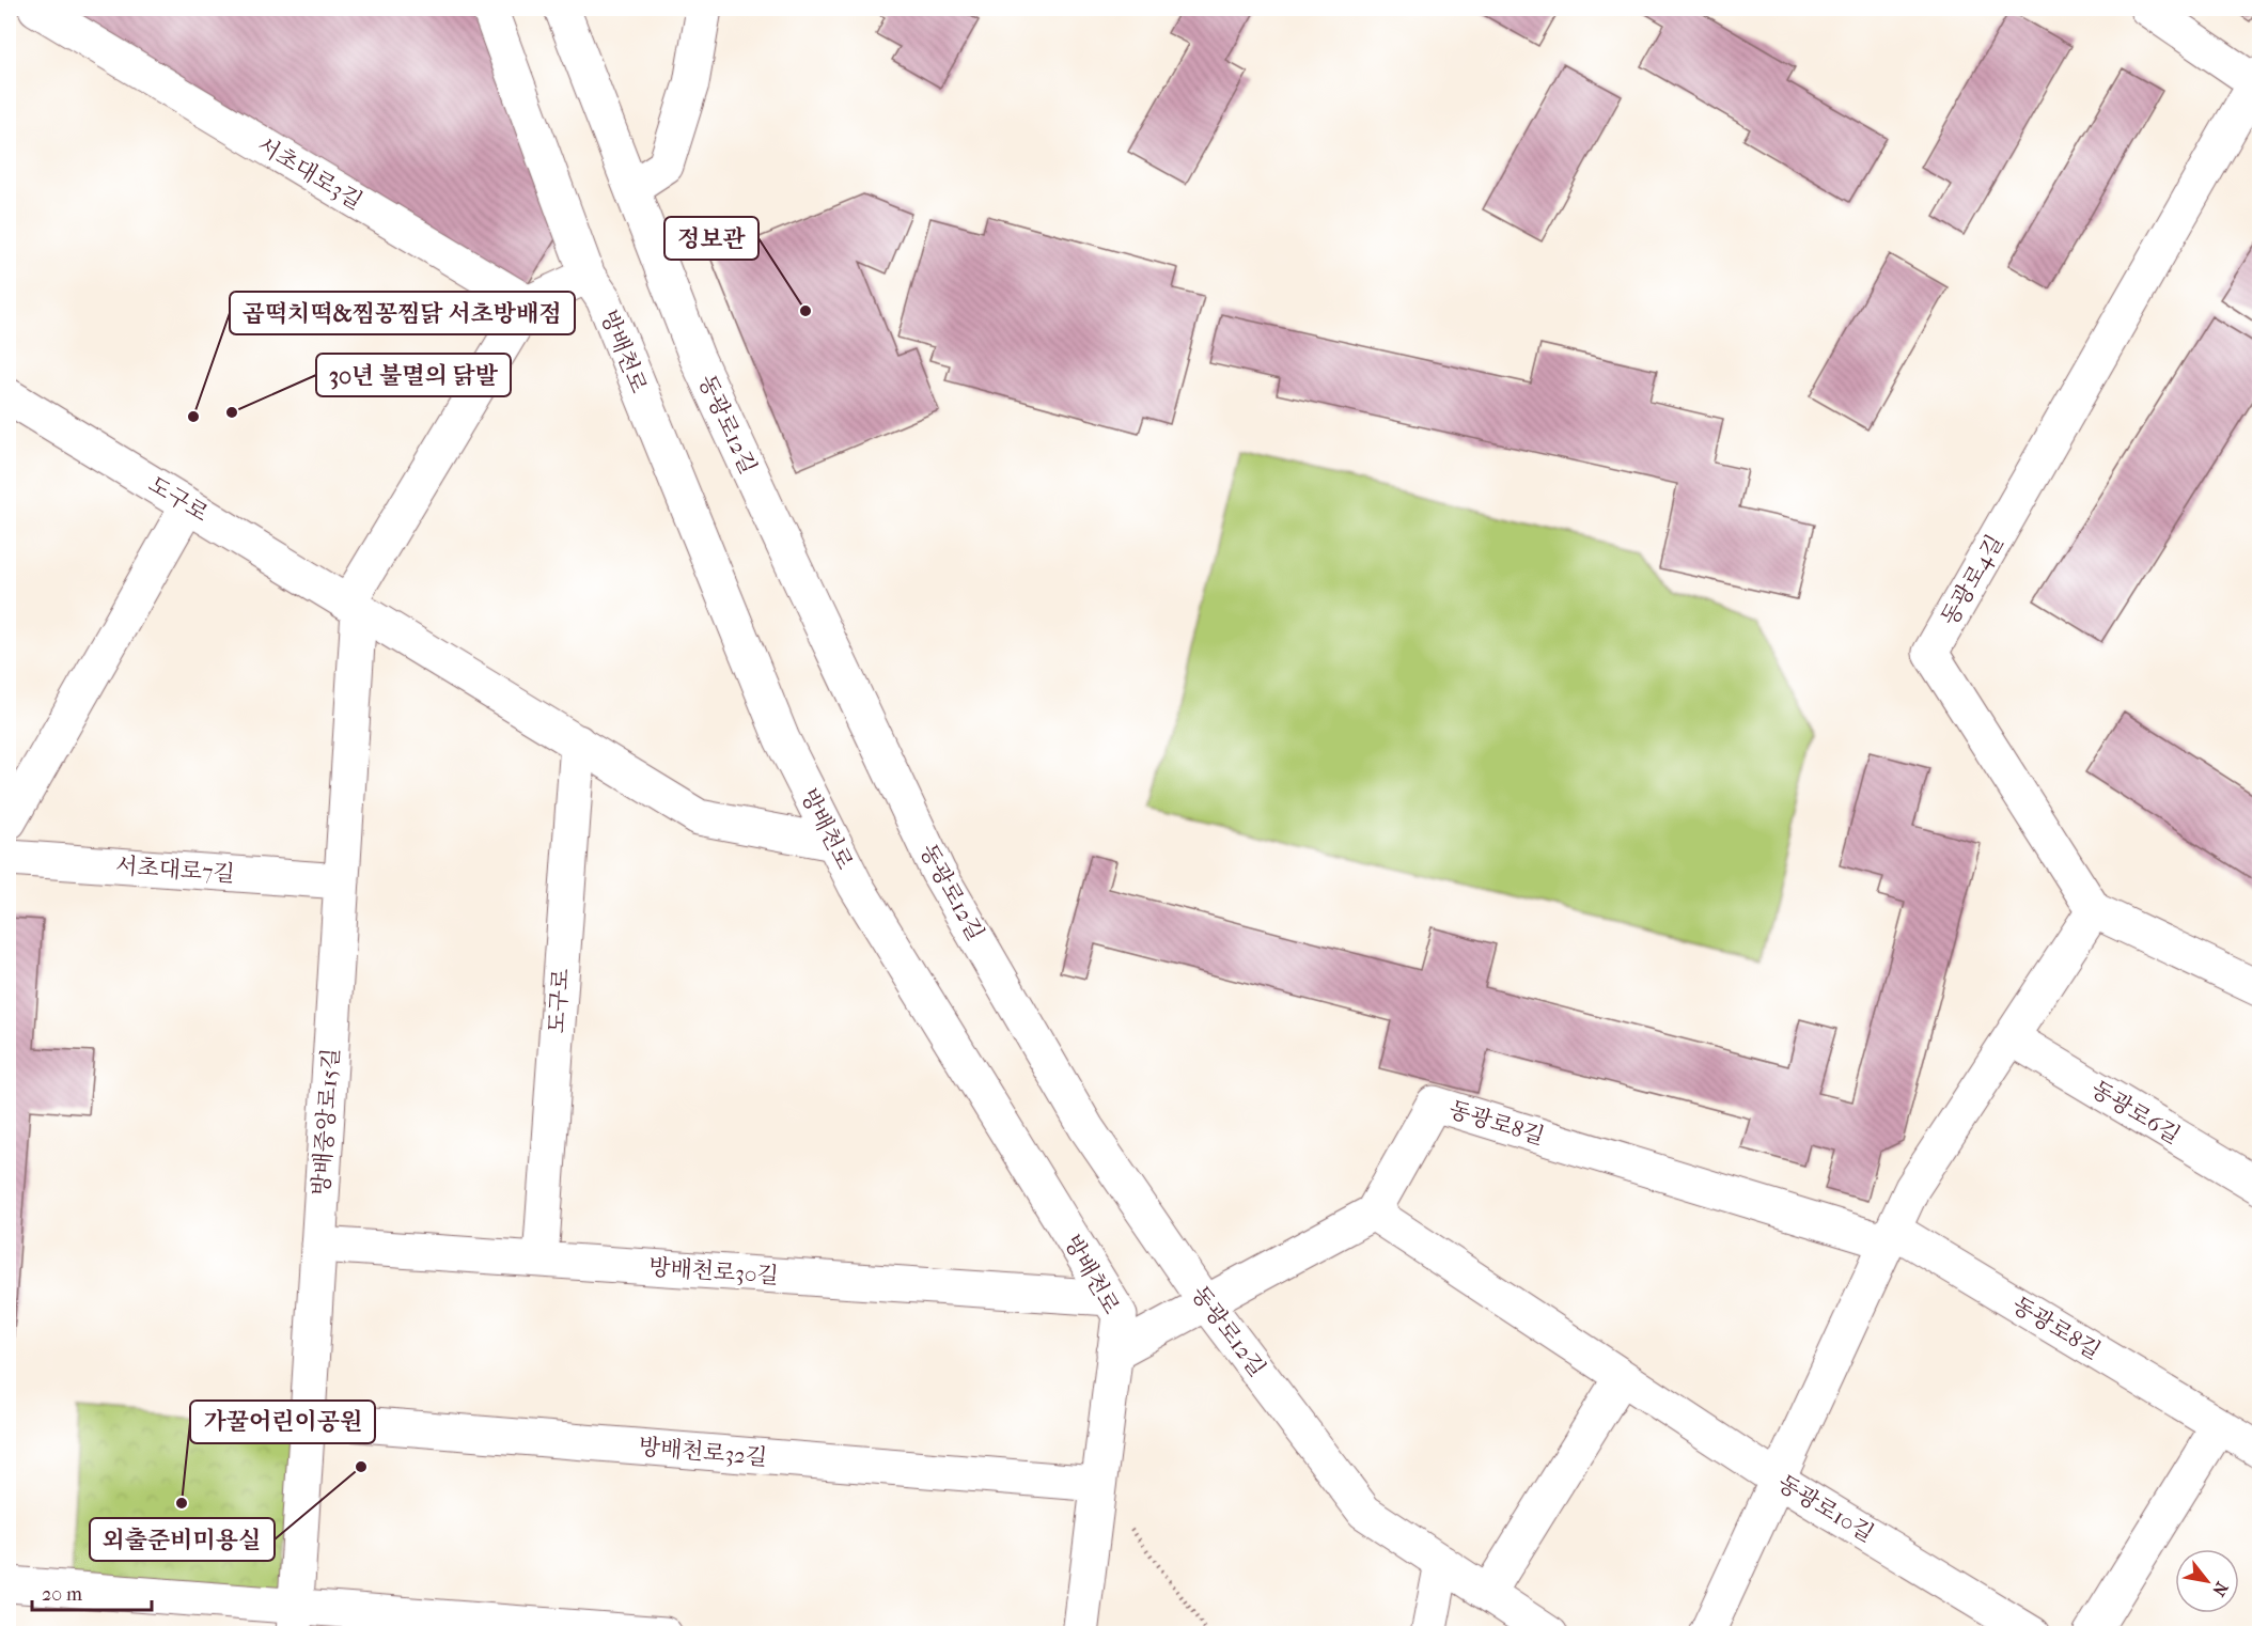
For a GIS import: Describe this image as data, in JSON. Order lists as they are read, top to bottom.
{
  "streets": {
    "street": [
      "서초대로3길",
      "방배천로",
      "동광로12길",
      "도구로",
      "동광로4길",
      "서초대로7길",
      "동광로6길",
      "방배중앙로15길",
      "동광로8길",
      "방배천로30길",
      "방배천로32길",
      "동광로10길"
    ]
  },
  "crossings": [
    ["방배천로", "도구로"],
    ["방배천로", "방배천로30길"],
    ["방배천로", "방배천로32길"],
    ["도구로", "방배중앙로15길"],
    ["도구로", "방배천로30길"],
    ["서초대로7길", "방배중앙로15길"],
    ["방배중앙로15길", "방배천로30길"],
    ["방배중앙로15길", "방배천로32길"],
    ["동광로8길", "동광로10길"]
  ],
  "places": [
    "정보관",
    "30년 불멸의 닭발",
    "곱떡치떡&찜꽁찜닭 서초방배점",
    "외출준비미용실",
    "가꿀어린이공원"
  ],
  "scale_bar": "20 m",
  "north": "bottom right"
}
